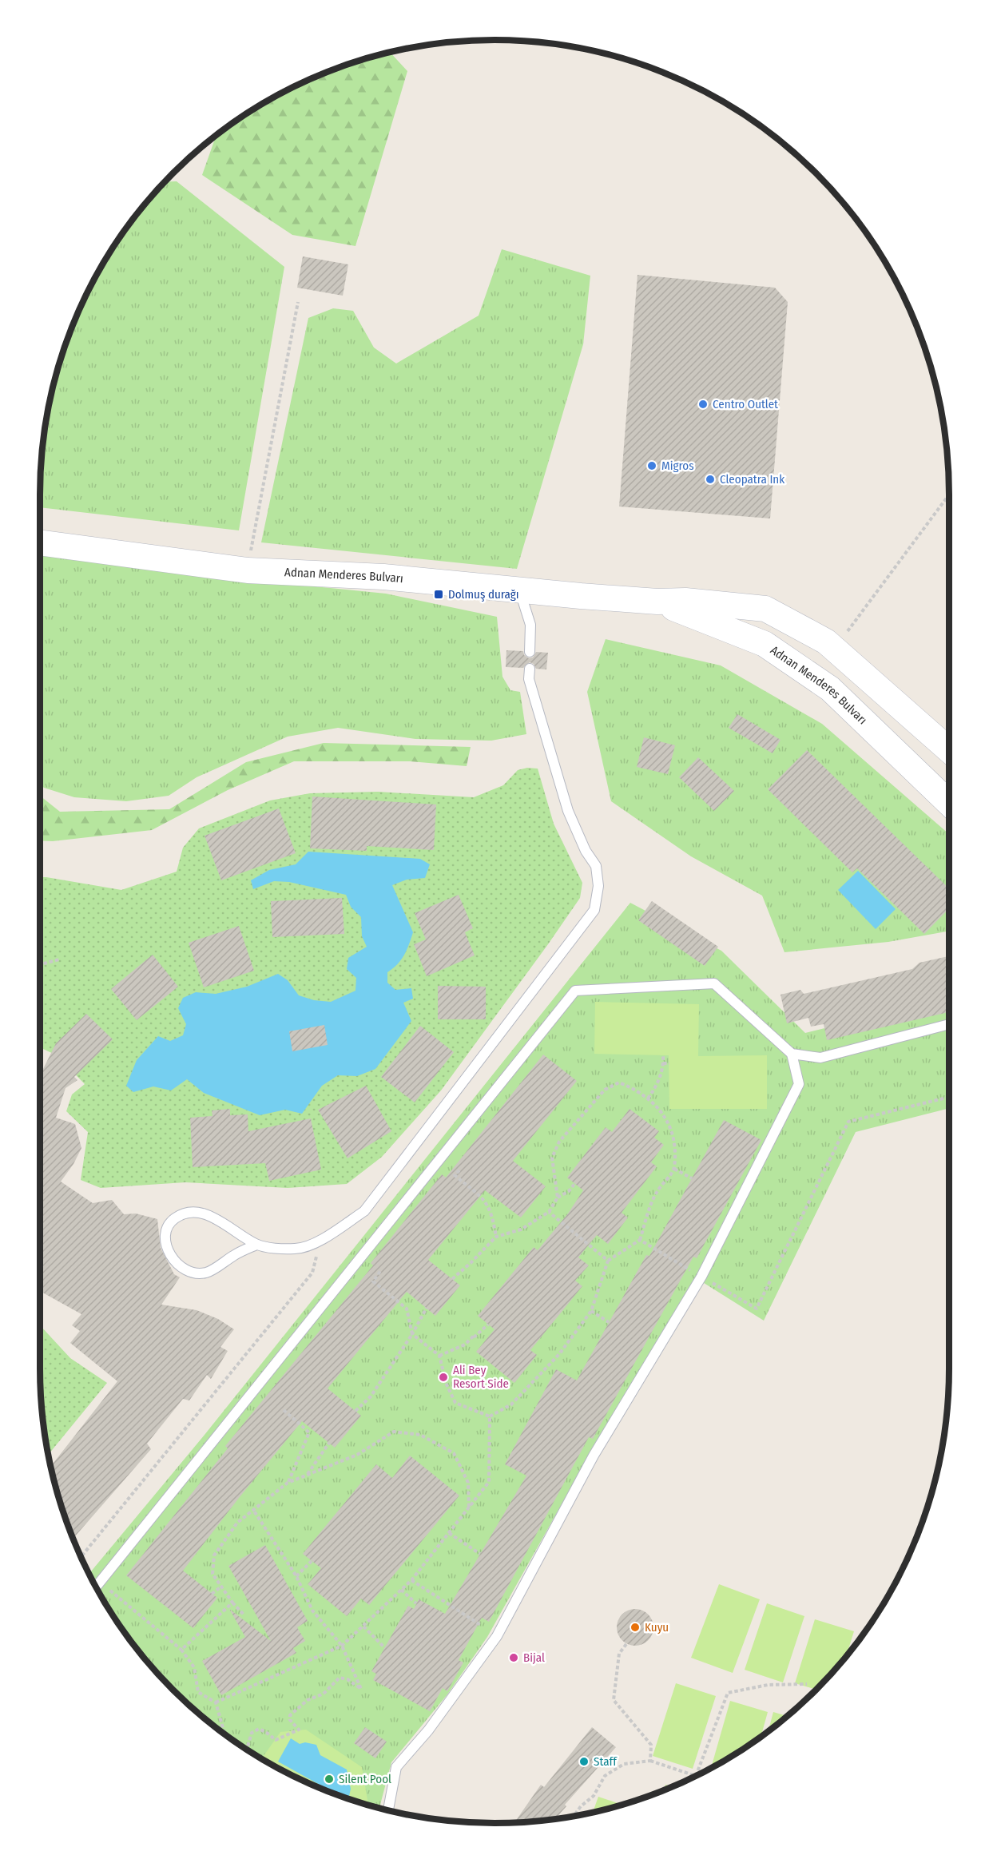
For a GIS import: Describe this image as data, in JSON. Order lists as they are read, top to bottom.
{
  "streets": {
    "main road": ["Adnan Menderes Bulvarı"]
  },
  "places": {
    "other": [
      "Centro Outlet",
      "Migros",
      "Cleopatra Ink",
      "Ali Bey Resort Side",
      "Kuyu",
      "Bijal",
      "Staff",
      "Silent Pool"
    ],
    "transit": ["Dolmuş durağı"]
  }
}
